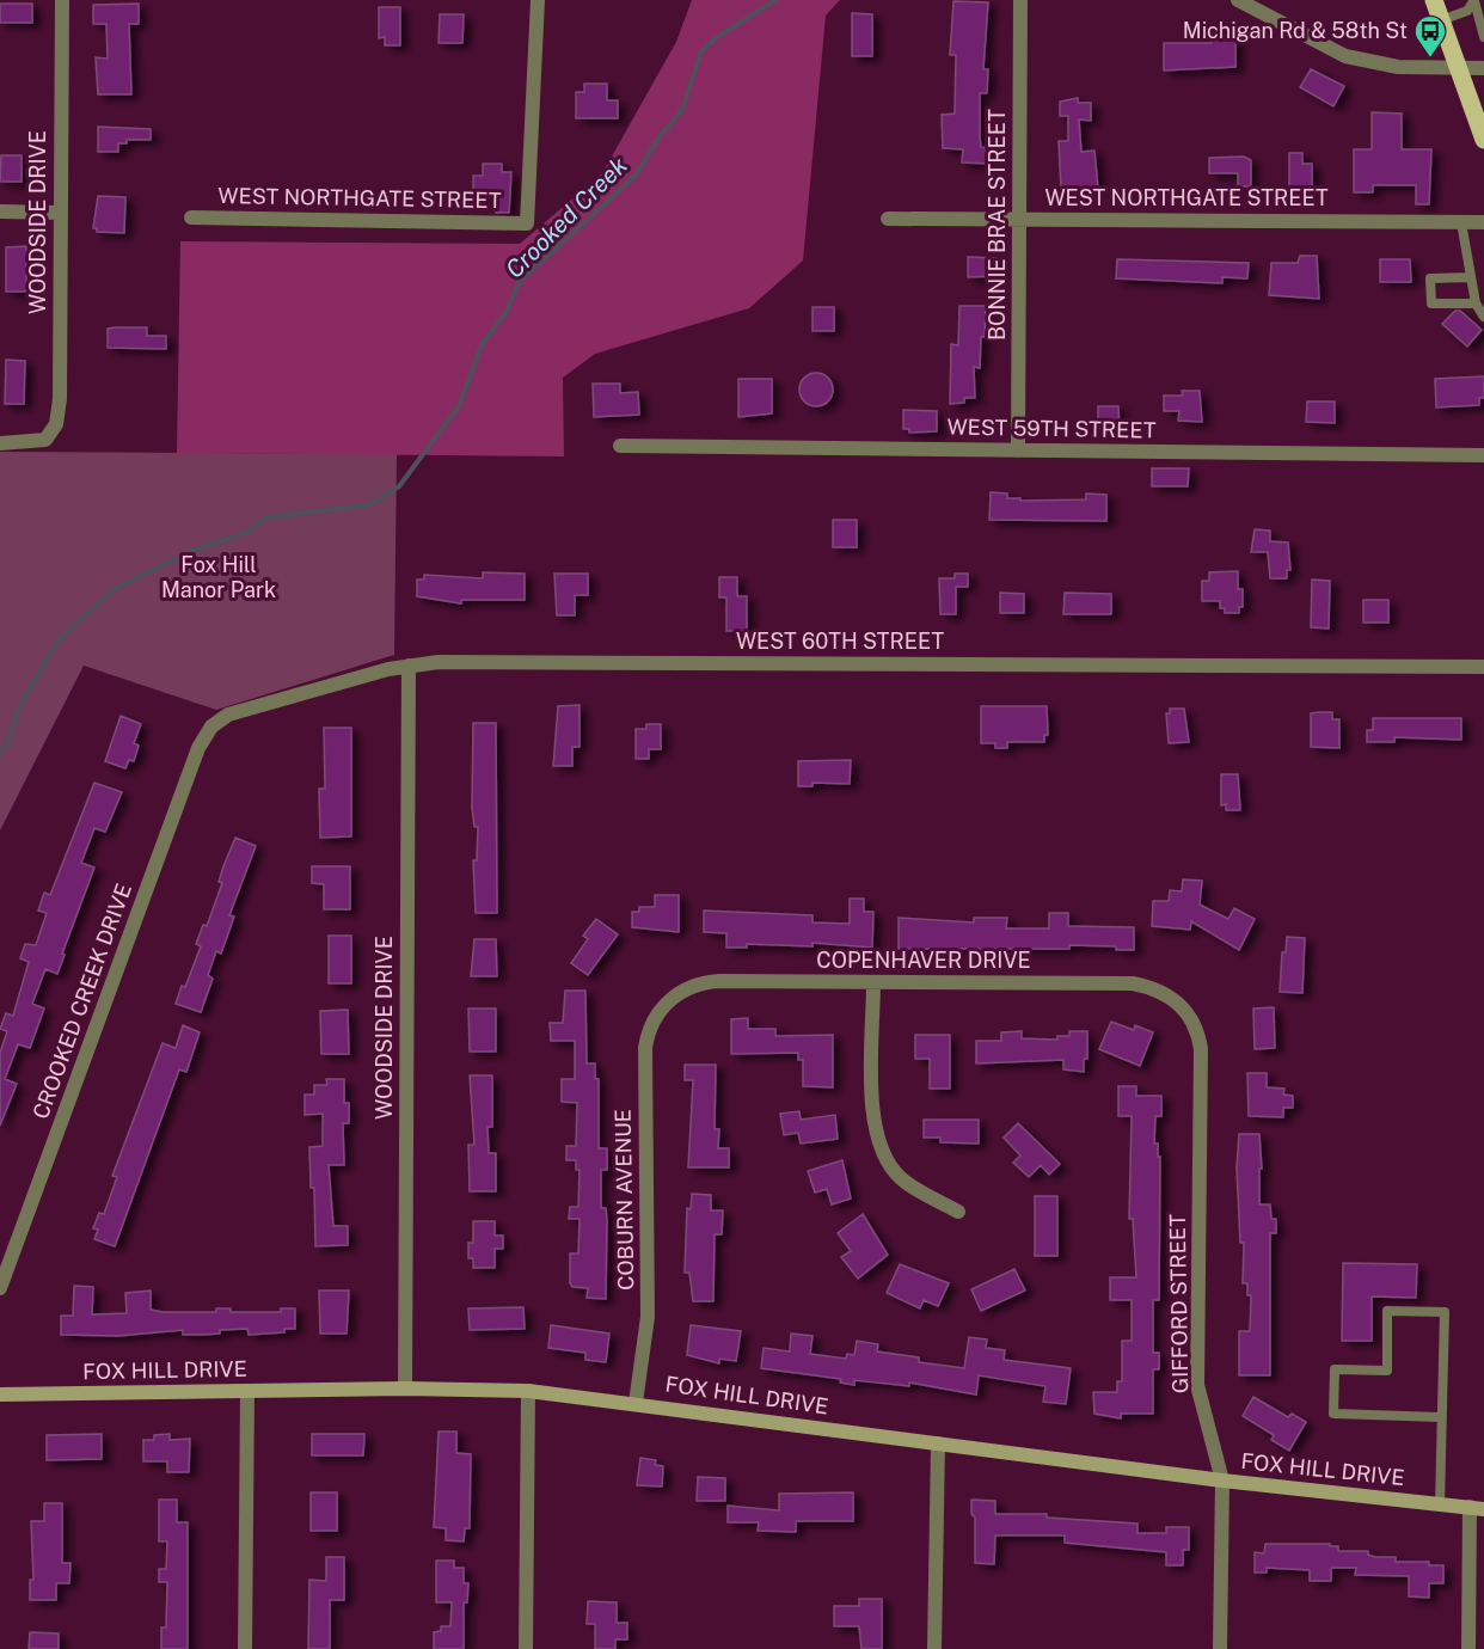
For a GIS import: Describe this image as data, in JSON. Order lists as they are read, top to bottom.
{
  "streets": {
    "street": [
      "WEST NORTHGATE STREET",
      "WOODSIDE DRIVE",
      "BONNIE BRAE STREET",
      "WEST 59TH STREET",
      "WEST 60TH STREET",
      "COPENHAVER DRIVE",
      "CROOKED CREEK DRIVE",
      "COBURN AVENUE",
      "GIFFORD STREET",
      "FOX HILL DRIVE"
    ]
  },
  "crossings": [
    ["WEST NORTHGATE STREET", "BONNIE BRAE STREET"],
    ["WOODSIDE DRIVE", "WEST 60TH STREET"],
    ["WOODSIDE DRIVE", "FOX HILL DRIVE"],
    ["BONNIE BRAE STREET", "WEST 59TH STREET"],
    ["WEST 60TH STREET", "CROOKED CREEK DRIVE"],
    ["COPENHAVER DRIVE", "COBURN AVENUE"],
    ["COPENHAVER DRIVE", "GIFFORD STREET"],
    ["COBURN AVENUE", "FOX HILL DRIVE"],
    ["GIFFORD STREET", "FOX HILL DRIVE"]
  ],
  "water": ["Crooked Creek"],
  "parks": ["Fox Hill Manor Park"],
  "places": {
    "bus stop": ["Michigan Rd & 58th St"]
  }
}
